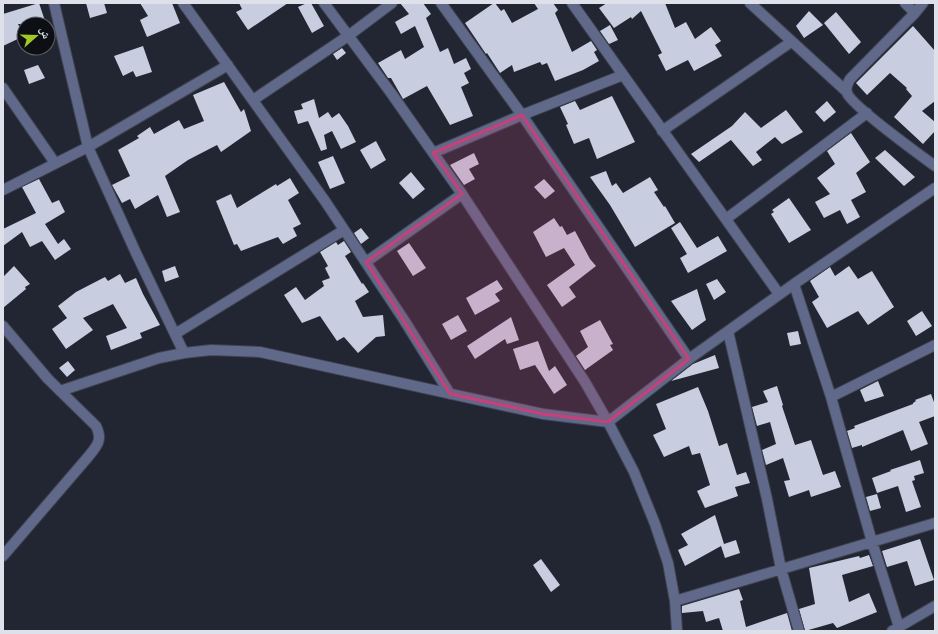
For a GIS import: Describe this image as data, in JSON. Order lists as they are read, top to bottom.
{
  "north": "right"
}
